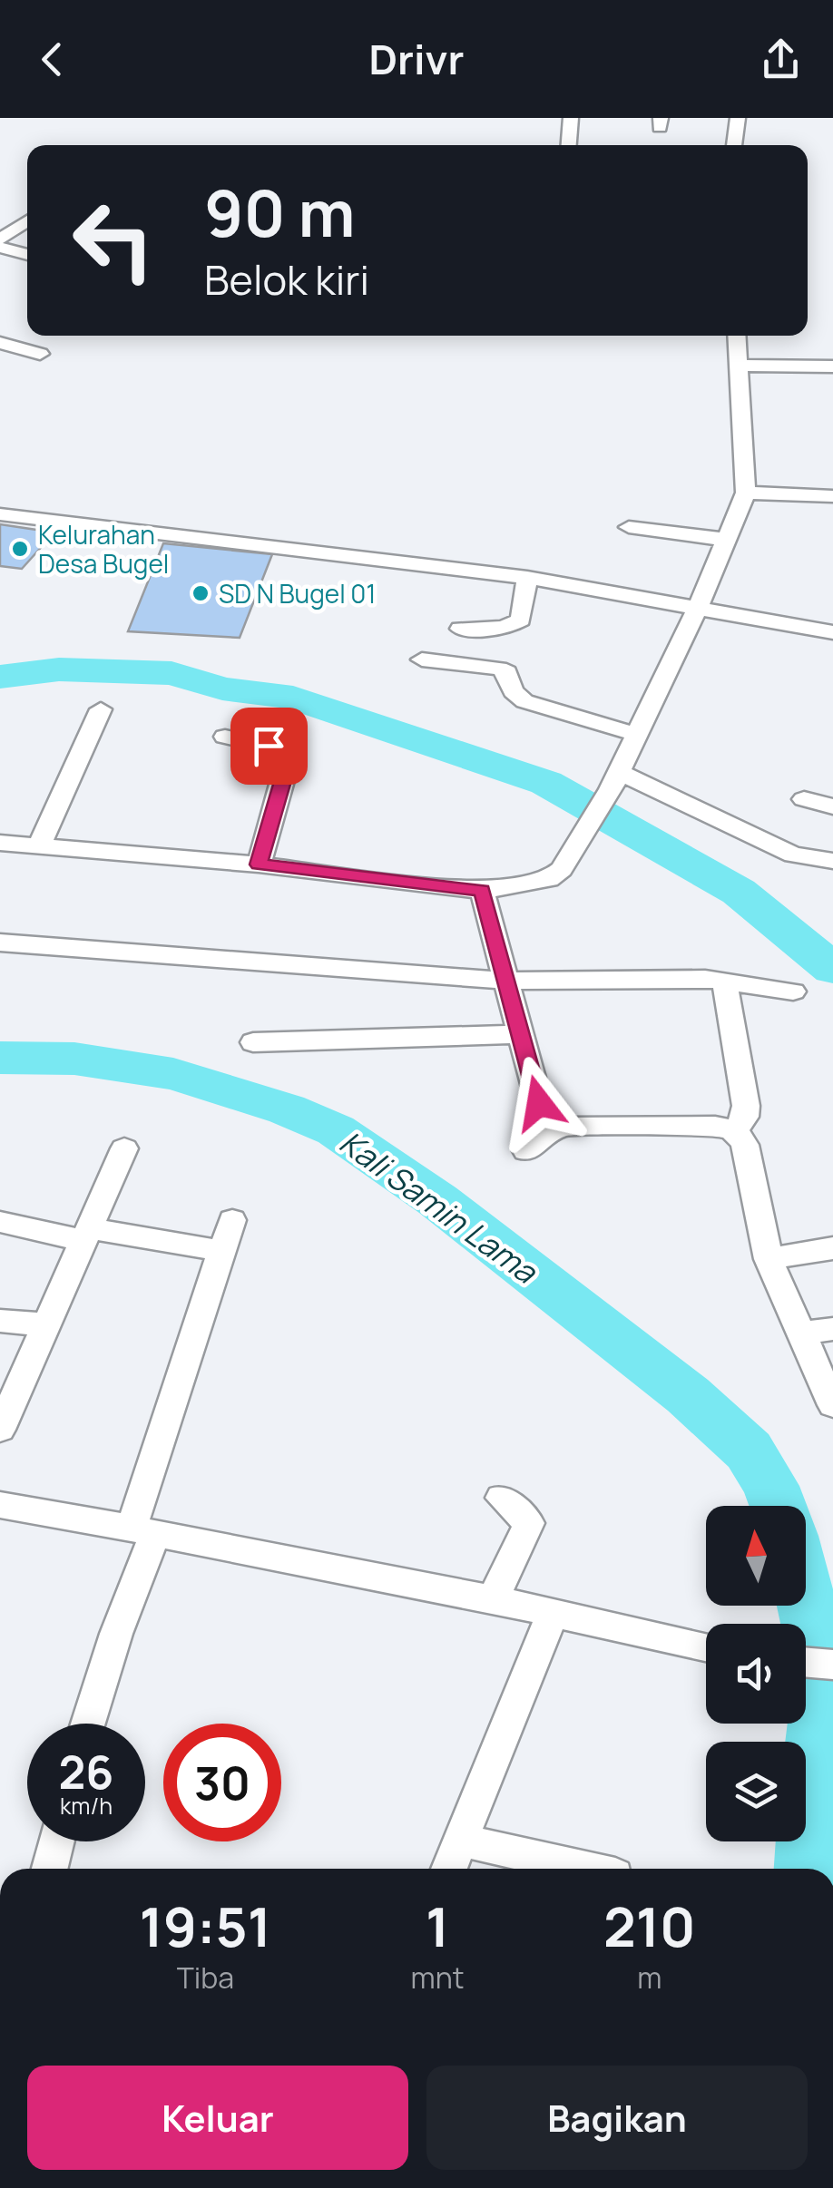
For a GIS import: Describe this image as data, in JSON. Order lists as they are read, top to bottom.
{
  "water": ["Kali Samin Lama"],
  "places": ["Kelurahan Desa Bugel", "SD N Bugel 01"],
  "north": "top",
  "page": {
    "header": "Drivr",
    "turn": ["90 m", "Belok kiri"],
    "speed": "26 km/h",
    "limit": "30",
    "eta": [
      "19:51",
      "Tiba",
      "1",
      "mnt",
      "210",
      "m"
    ],
    "buttons": ["Keluar", "Bagikan"]
  }
}
